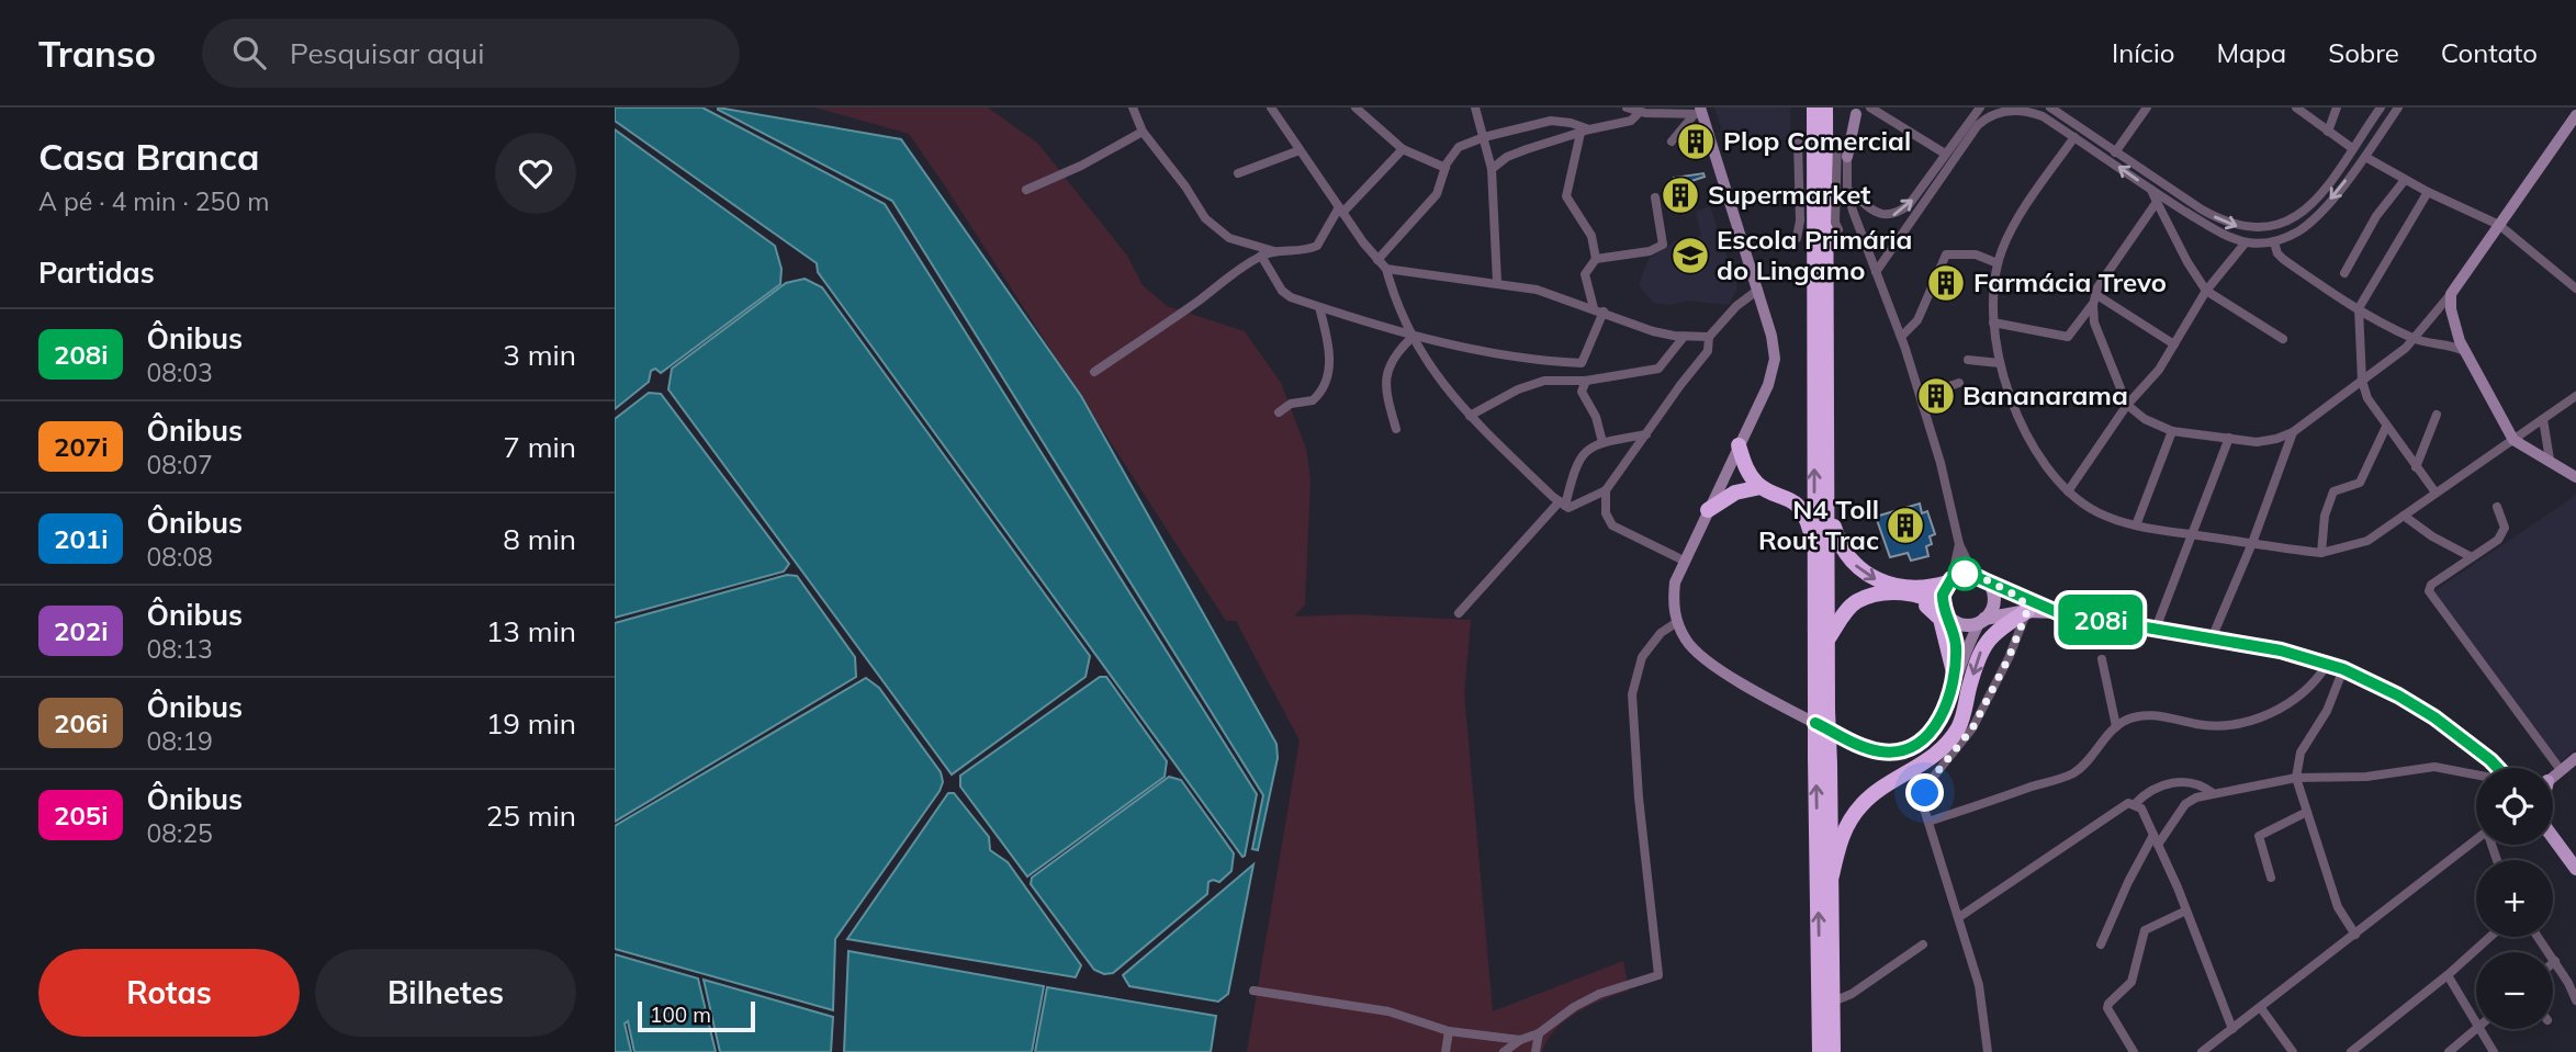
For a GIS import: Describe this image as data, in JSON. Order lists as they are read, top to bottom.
{
  "places": {
    "building": [
      "Plop Comercial",
      "Supermarket",
      "Farmácia Trevo",
      "Bananarama",
      "N4 Toll Rout Trac"
    ],
    "school or university": ["Escola Primária do Lingamo"]
  },
  "lines": ["bus line 208i"],
  "scale_bar": "100 m",
  "page": {
    "header": "Transo",
    "search": "Pesquisar aqui",
    "nav": [
      "Início",
      "Mapa",
      "Sobre",
      "Contato"
    ],
    "heading": [
      ["Casa Branca", "A pé · 4 min · 250 m"],
      "Partidas"
    ],
    "on_map": "208i",
    "list": [
      {
        "mark": "208i",
        "name": "Ônibus",
        "note": "08:03",
        "value": "3 min"
      },
      {
        "mark": "207i",
        "name": "Ônibus",
        "note": "08:07",
        "value": "7 min"
      },
      {
        "mark": "201i",
        "name": "Ônibus",
        "note": "08:08",
        "value": "8 min"
      },
      {
        "mark": "202i",
        "name": "Ônibus",
        "note": "08:13",
        "value": "13 min"
      },
      {
        "mark": "206i",
        "name": "Ônibus",
        "note": "08:19",
        "value": "19 min"
      },
      {
        "mark": "205i",
        "name": "Ônibus",
        "note": "08:25",
        "value": "25 min"
      }
    ],
    "map_buttons": ["+", "−"],
    "buttons": ["Rotas", "Bilhetes"],
    "scale": "100 m"
  }
}
